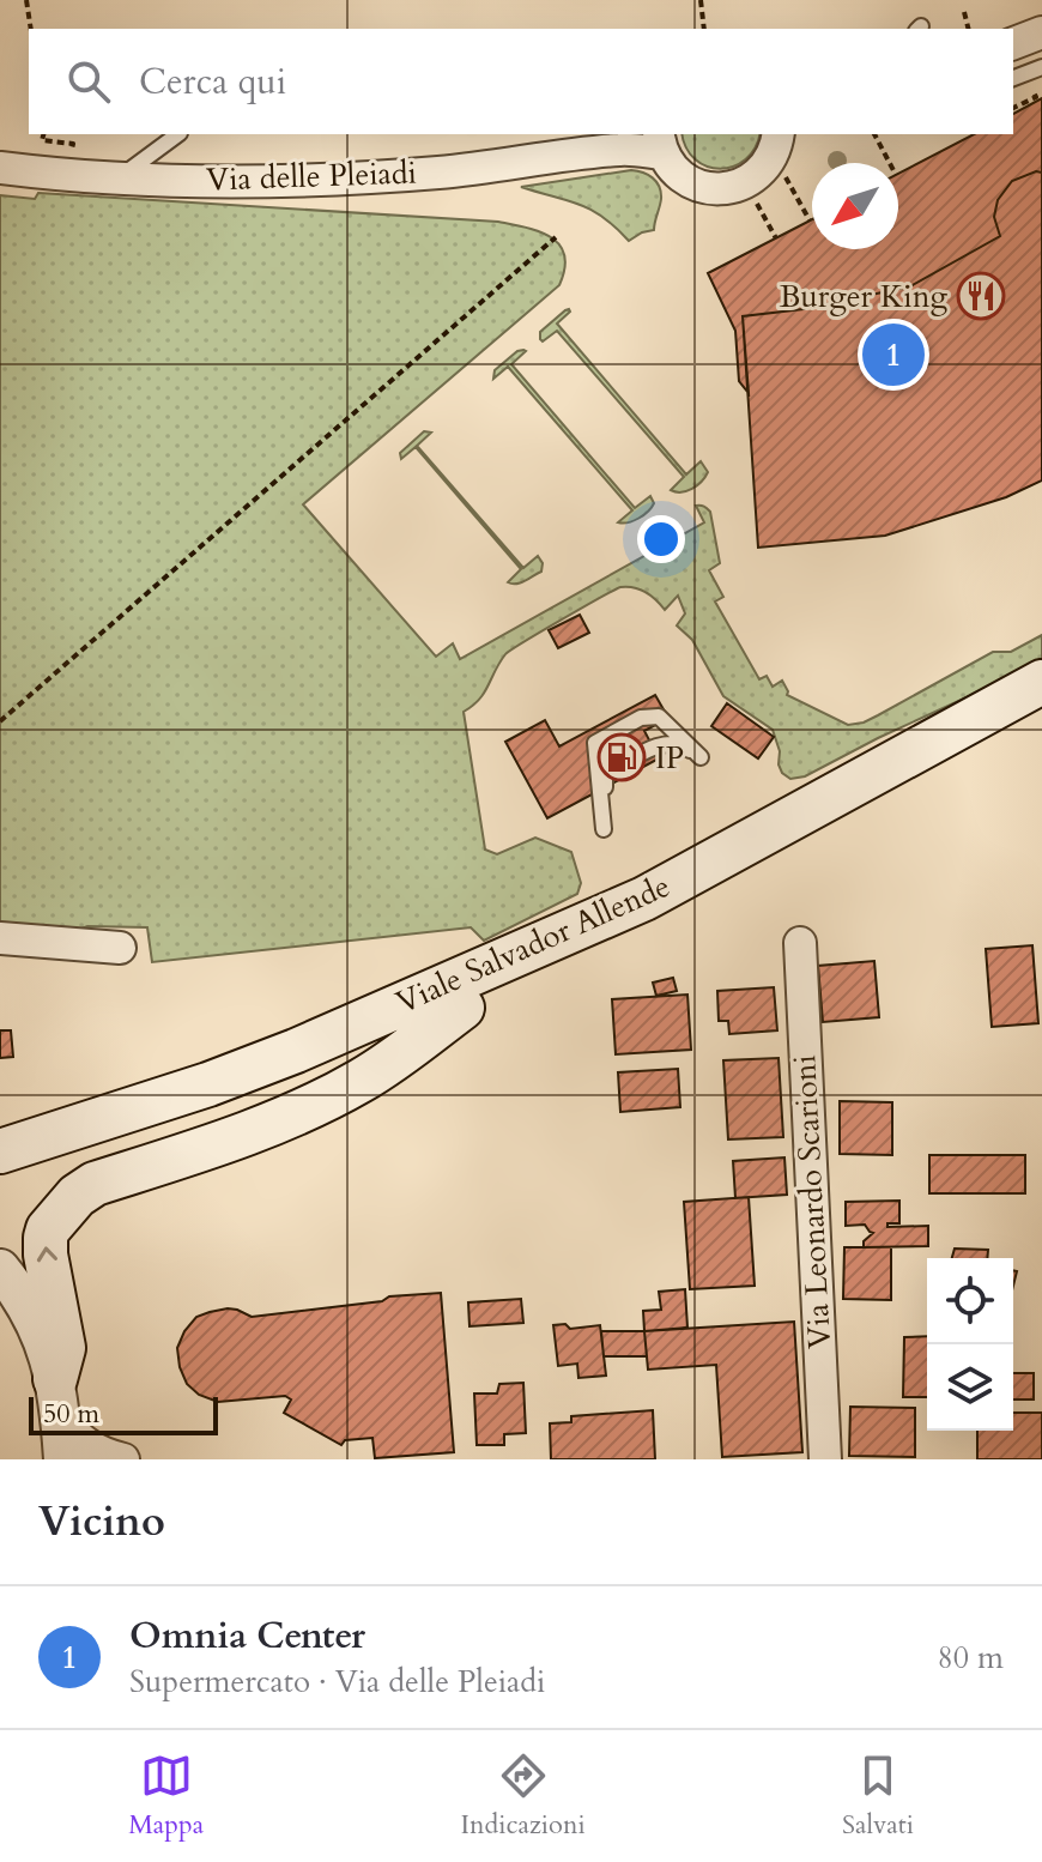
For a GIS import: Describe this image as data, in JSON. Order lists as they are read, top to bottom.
{
  "streets": {
    "main road": ["Viale Salvador Allende"],
    "street": ["Via delle Pleiadi", "Via Leonardo Scarioni"]
  },
  "places": {
    "restaurant": ["Burger King"],
    "fuel station": ["IP"]
  },
  "scale_bar": "50 m",
  "north": "bottom left",
  "page": {
    "search": "Cerca qui",
    "pins": "1",
    "scale": "50 m",
    "heading": "Vicino",
    "list": [
      {
        "mark": "1",
        "name": "Omnia Center",
        "note": "Supermercato · Via delle Pleiadi",
        "value": "80 m"
      }
    ],
    "nav": ["Mappa", "Indicazioni", "Salvati"]
  }
}
